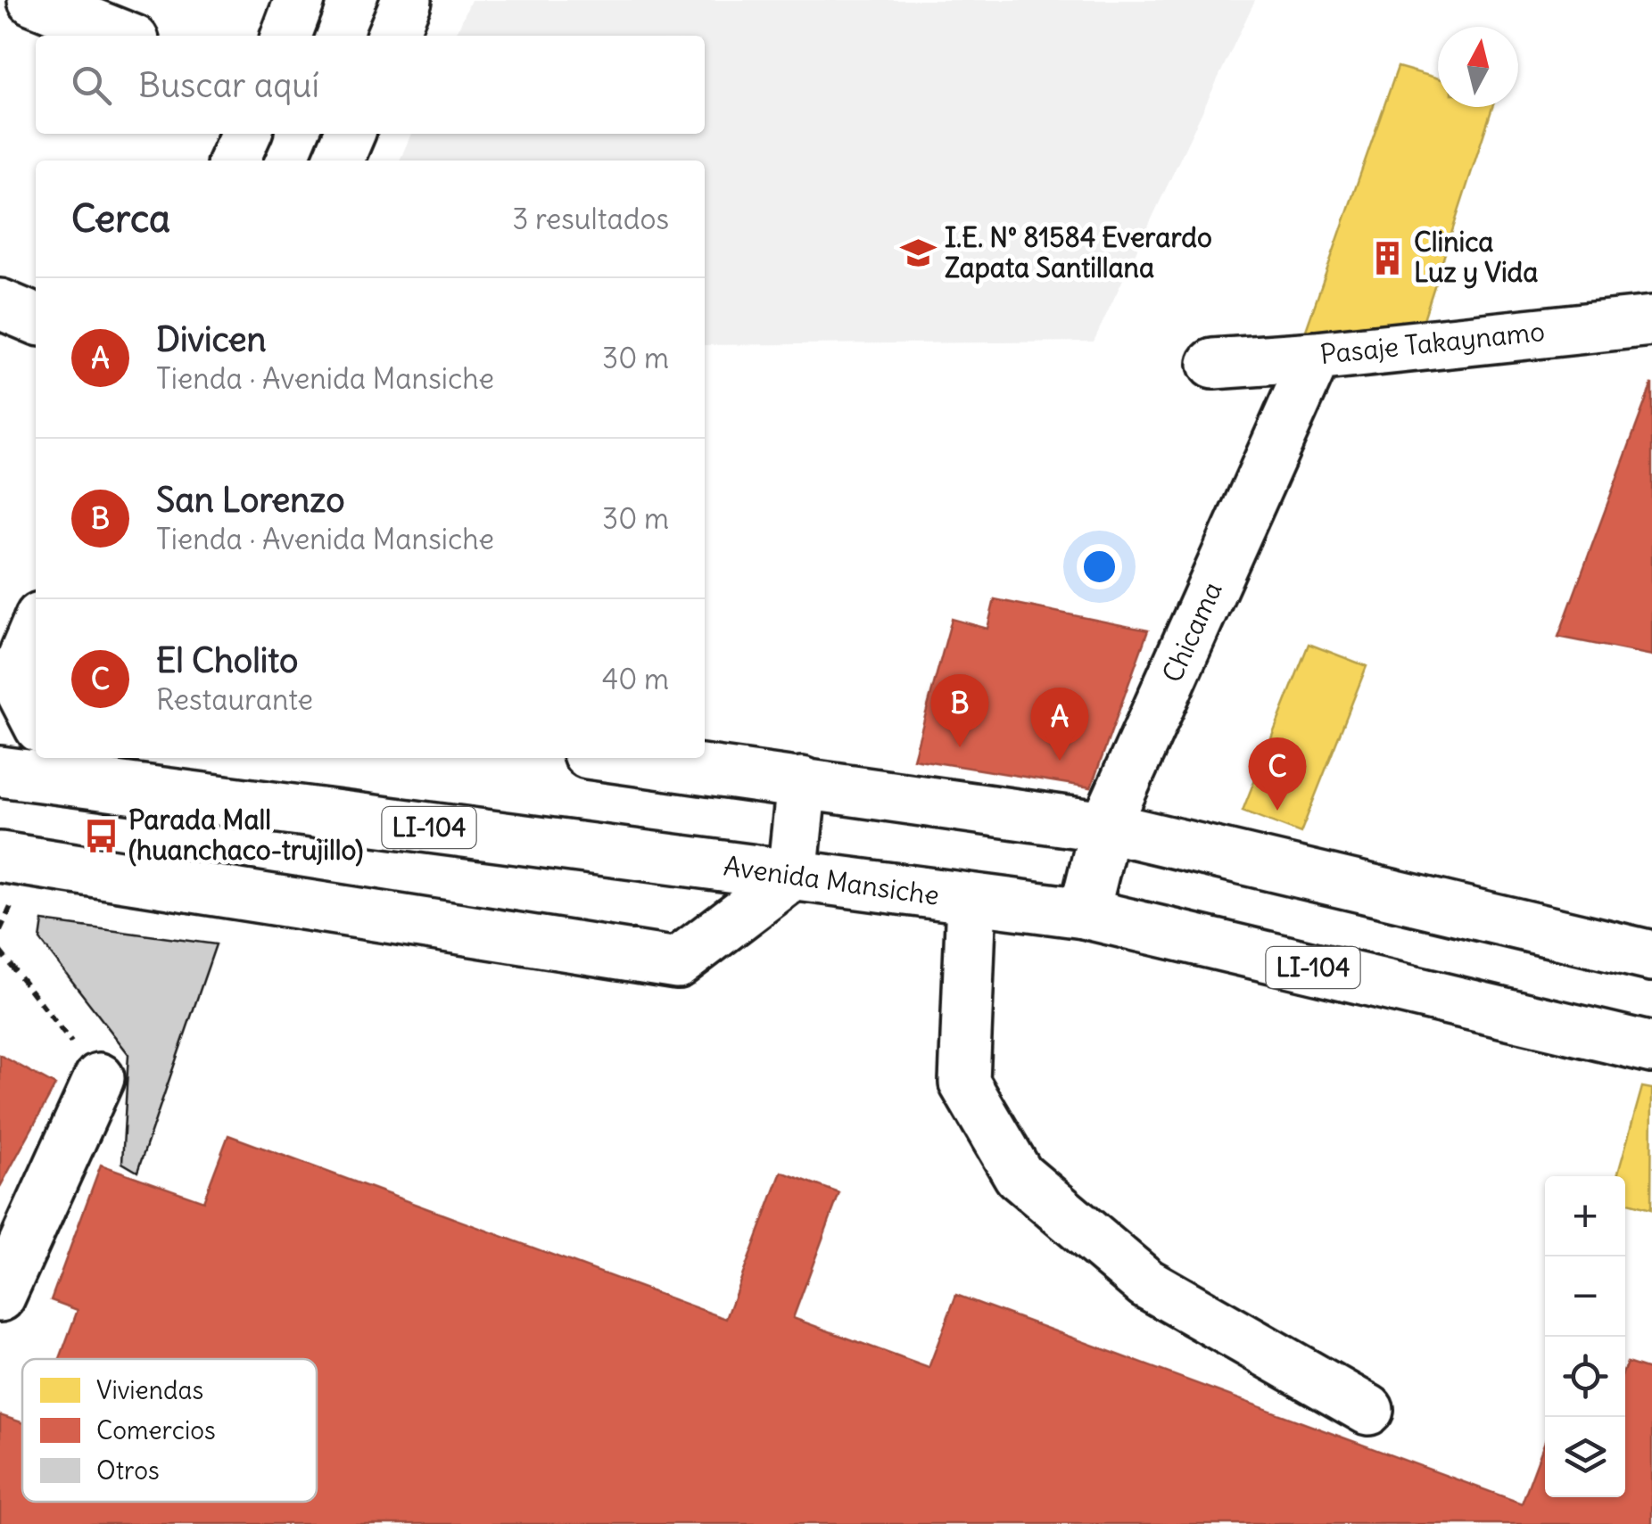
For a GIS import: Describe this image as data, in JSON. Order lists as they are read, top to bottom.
{
  "streets": {
    "main road": [
      "Pasaje Takaynamo",
      "Chicama",
      "LI-104",
      "Avenida Mansiche"
    ]
  },
  "crossings": [
    ["Pasaje Takaynamo", "Chicama"],
    ["Chicama", "Avenida Mansiche"]
  ],
  "places": {
    "school or university": ["I.E. N° 81584 Everardo Zapata Santillana"],
    "building": ["Clinica Luz y Vida"],
    "bus stop": ["Parada Mall (huanchaco-trujillo)"]
  },
  "legend": ["Viviendas", "Comercios", "Otros"],
  "north": "top",
  "page": {
    "search": "Buscar aquí",
    "heading": ["Cerca", "3 resultados"],
    "list": [
      {
        "mark": "A",
        "name": "Divicen",
        "note": "Tienda · Avenida Mansiche",
        "value": "30 m"
      },
      {
        "mark": "B",
        "name": "San Lorenzo",
        "note": "Tienda · Avenida Mansiche",
        "value": "30 m"
      },
      {
        "mark": "C",
        "name": "El Cholito",
        "note": "Restaurante",
        "value": "40 m"
      }
    ],
    "pins": ["B", "A", "C"],
    "map_buttons": ["+", "−"]
  }
}
